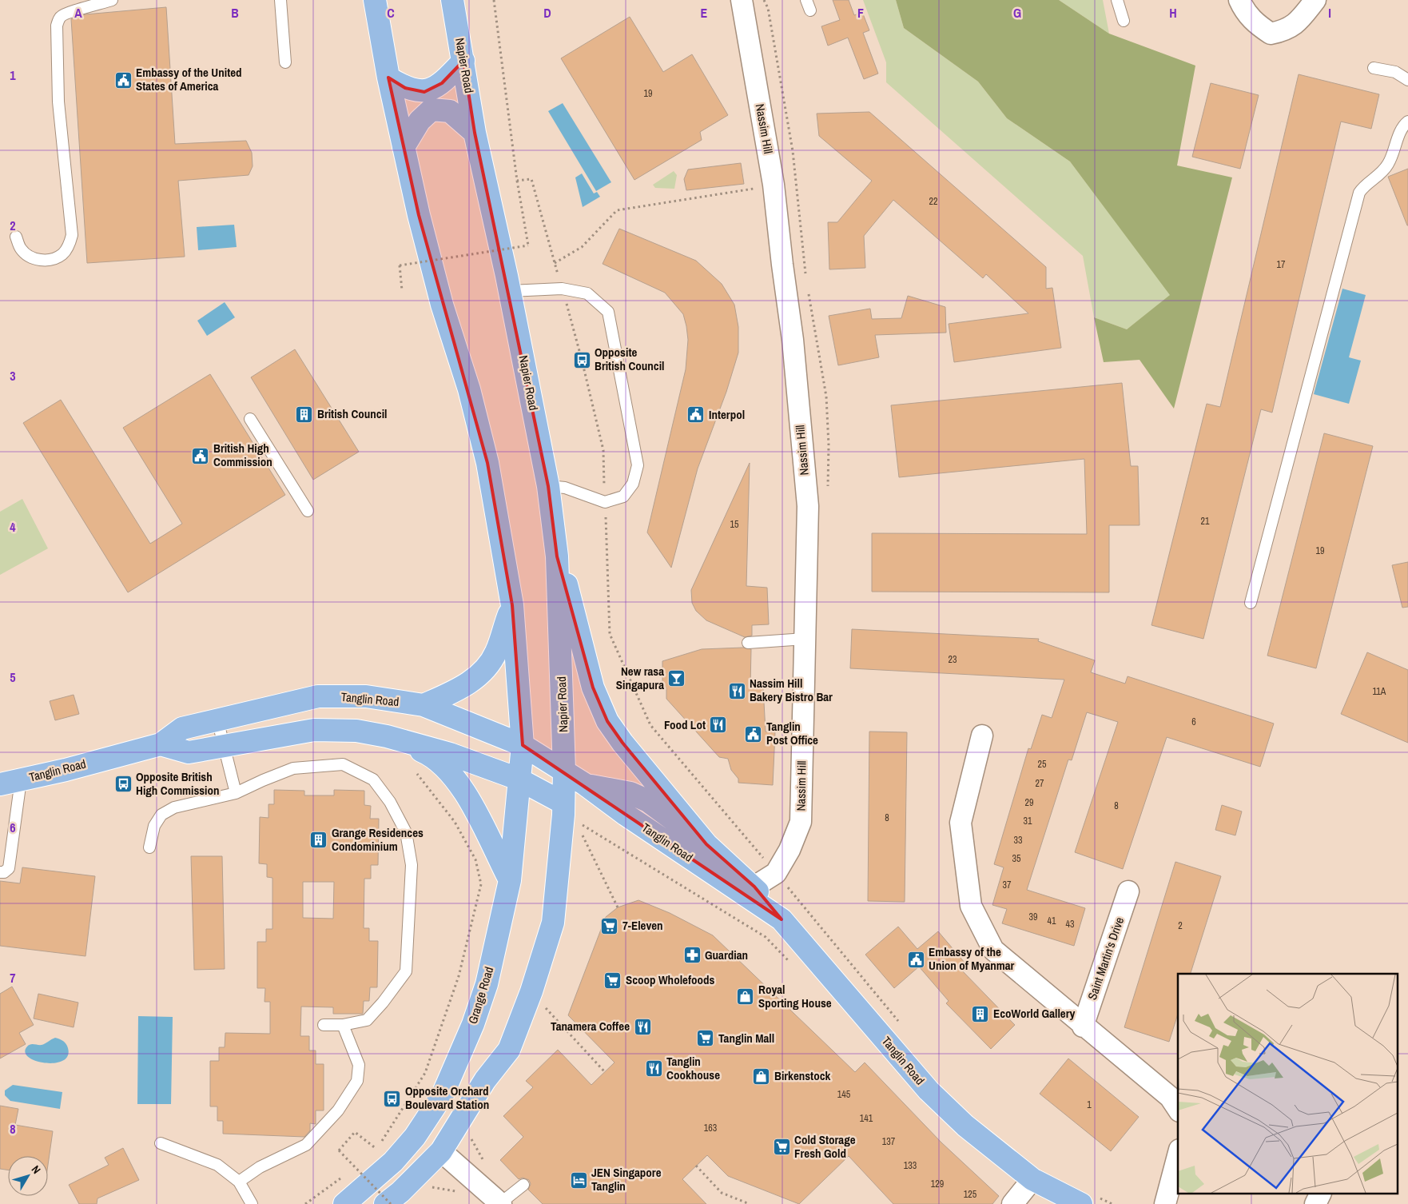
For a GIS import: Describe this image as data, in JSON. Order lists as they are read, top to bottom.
{
  "streets": {
    "main road": ["Napier Road", "Tanglin Road", "Grange Road"],
    "street": ["Nassim Hill", "Saint Martin's Drive"]
  },
  "crossings": [
    ["Napier Road", "Tanglin Road"],
    ["Tanglin Road", "Grange Road"]
  ],
  "places": {
    "public building": [
      "Embassy of the United States of America",
      "Interpol",
      "British High Commission",
      "Tanglin Post Office",
      "Embassy of the Union of Myanmar"
    ],
    "bus stop": ["Opposite British Council", "Opposite British High Commission", "Opposite Orchard Boulevard Station"],
    "building": ["British Council", "Grange Residences Condominium", "EcoWorld Gallery"],
    "bar": ["New rasa Singapura"],
    "restaurant": [
      "Nassim Hill Bakery Bistro Bar",
      "Food Lot",
      "Tanamera Coffee",
      "Tanglin Cookhouse"
    ],
    "supermarket": [
      "7-Eleven",
      "Scoop Wholefoods",
      "Tanglin Mall",
      "Cold Storage Fresh Gold"
    ],
    "pharmacy": ["Guardian"],
    "shop": ["Royal Sporting House", "Birkenstock"],
    "hotel": ["JEN Singapore Tanglin"]
  },
  "house_numbers": [
    "19",
    "22",
    "17",
    "21",
    "15",
    "19",
    "23",
    "11A",
    "6",
    "25",
    "27",
    "29",
    "8",
    "8",
    "31",
    "33",
    "35",
    "37",
    "39",
    "41",
    "43",
    "2",
    "145",
    "1",
    "141",
    "163",
    "137",
    "133",
    "129",
    "125"
  ],
  "north": "top right",
  "grid": {
    "columns": [
      "A",
      "B",
      "C",
      "D",
      "E",
      "F",
      "G",
      "H",
      "I"
    ],
    "rows": [
      "1",
      "2",
      "3",
      "4",
      "5",
      "6",
      "7",
      "8"
    ]
  }
}
